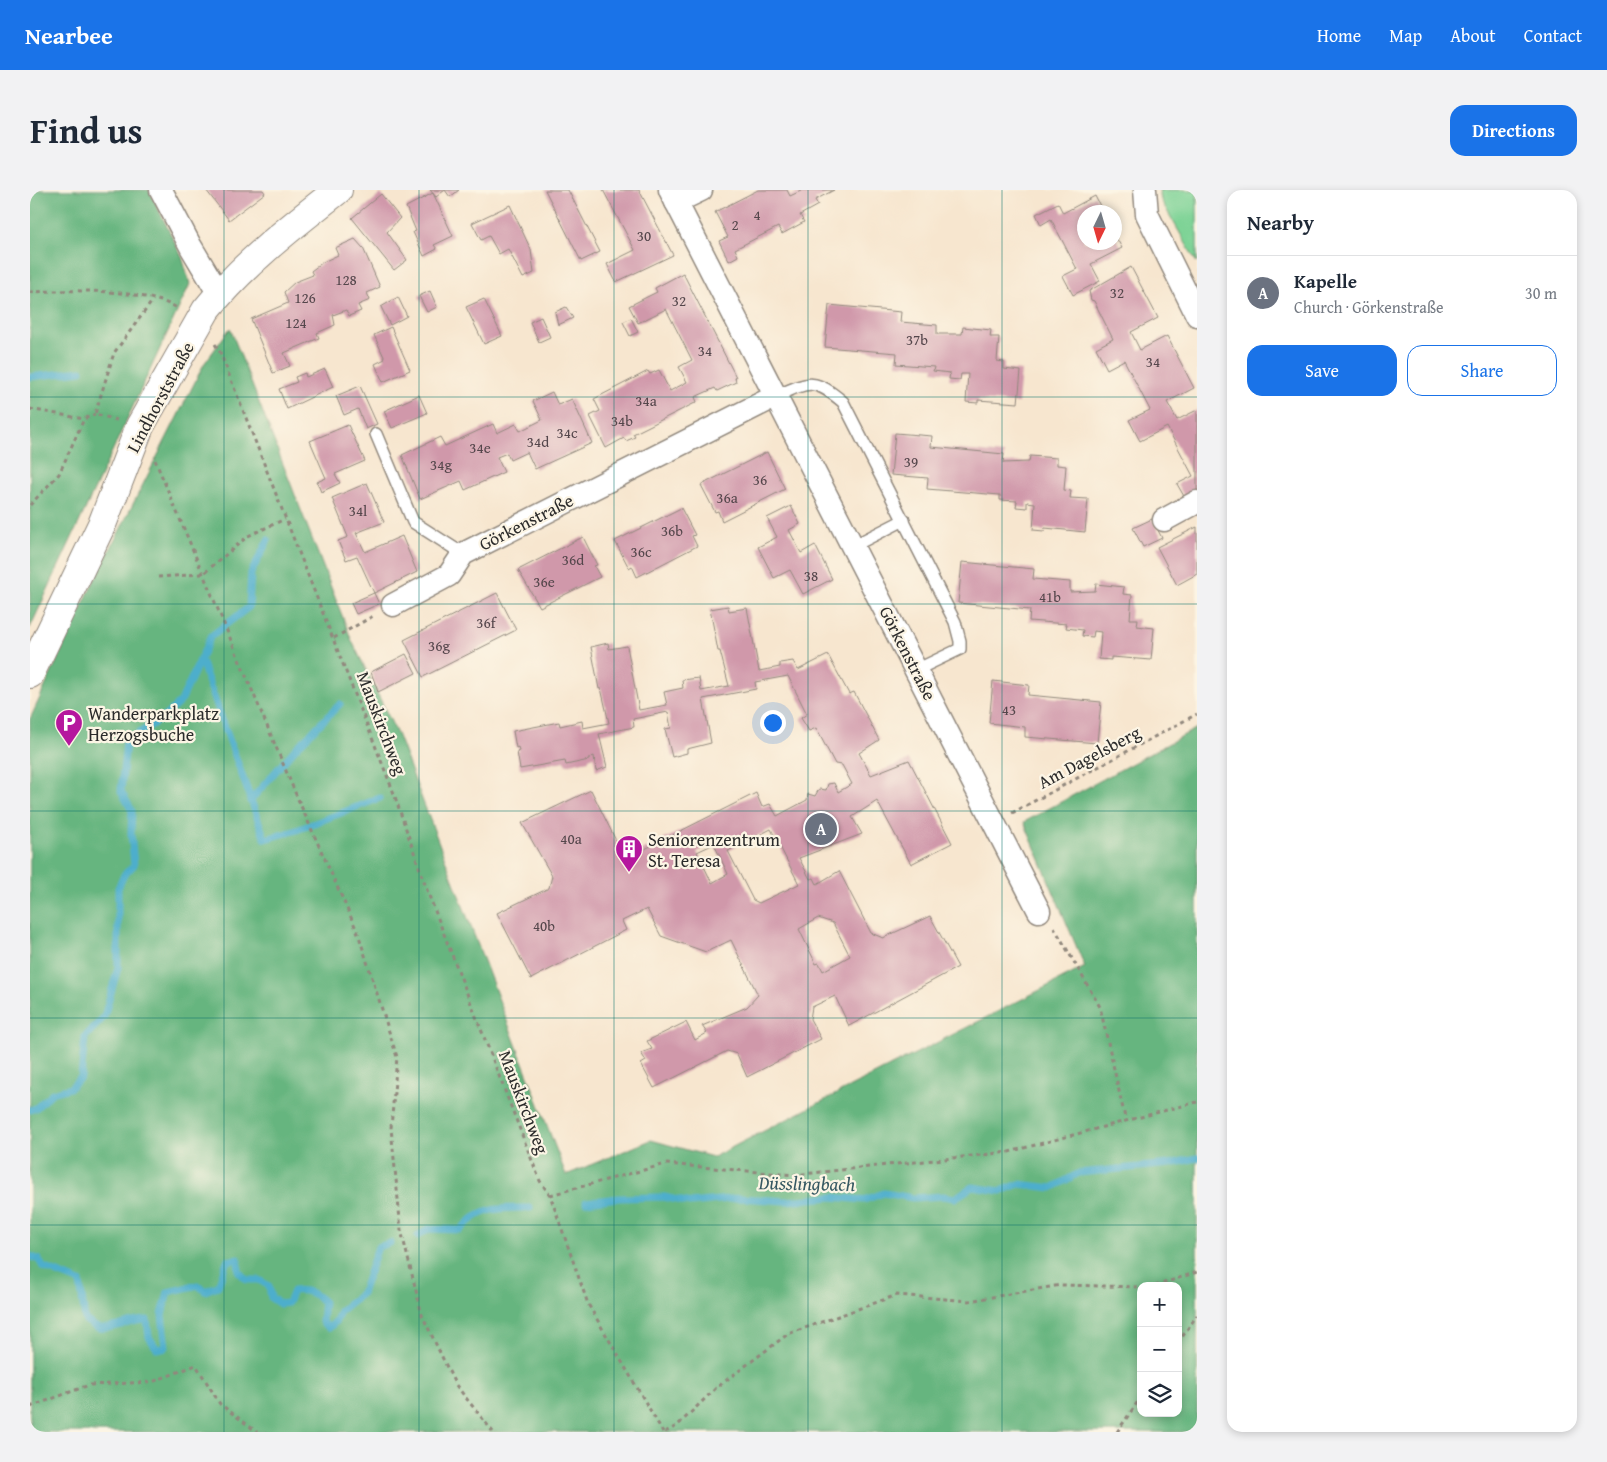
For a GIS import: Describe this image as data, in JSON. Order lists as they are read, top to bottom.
{
  "streets": {
    "street": ["Lindhorststraße", "Görkenstraße"],
    "path": ["Mauskirchweg", "Am Dagelsberg"]
  },
  "crossings": [
    ["Lindhorststraße", "Mauskirchweg"],
    ["Görkenstraße", "Am Dagelsberg"]
  ],
  "water": ["Düsslingbach"],
  "places": {
    "parking": ["Wanderparkplatz Herzogsbuche"],
    "building": ["Seniorenzentrum St. Teresa"]
  },
  "house_numbers": [
    "4",
    "2",
    "30",
    "128",
    "32",
    "126",
    "32",
    "124",
    "37b",
    "34",
    "34",
    "34a",
    "34b",
    "34c",
    "34d",
    "34e",
    "39",
    "34g",
    "36",
    "36a",
    "34l",
    "36b",
    "36c",
    "36d",
    "38",
    "36e",
    "41b",
    "36f",
    "36g",
    "43",
    "40a",
    "40b"
  ],
  "north": "bottom",
  "page": {
    "header": "Nearbee",
    "nav": [
      "Home",
      "Map",
      "About",
      "Contact"
    ],
    "title": "Find us",
    "buttons": [
      "Directions",
      ["Save", "Share"]
    ],
    "heading": "Nearby",
    "list": [
      {
        "mark": "A",
        "name": "Kapelle",
        "note": "Church · Görkenstraße",
        "value": "30 m"
      }
    ],
    "pins": "A",
    "map_buttons": ["+", "−"]
  }
}
